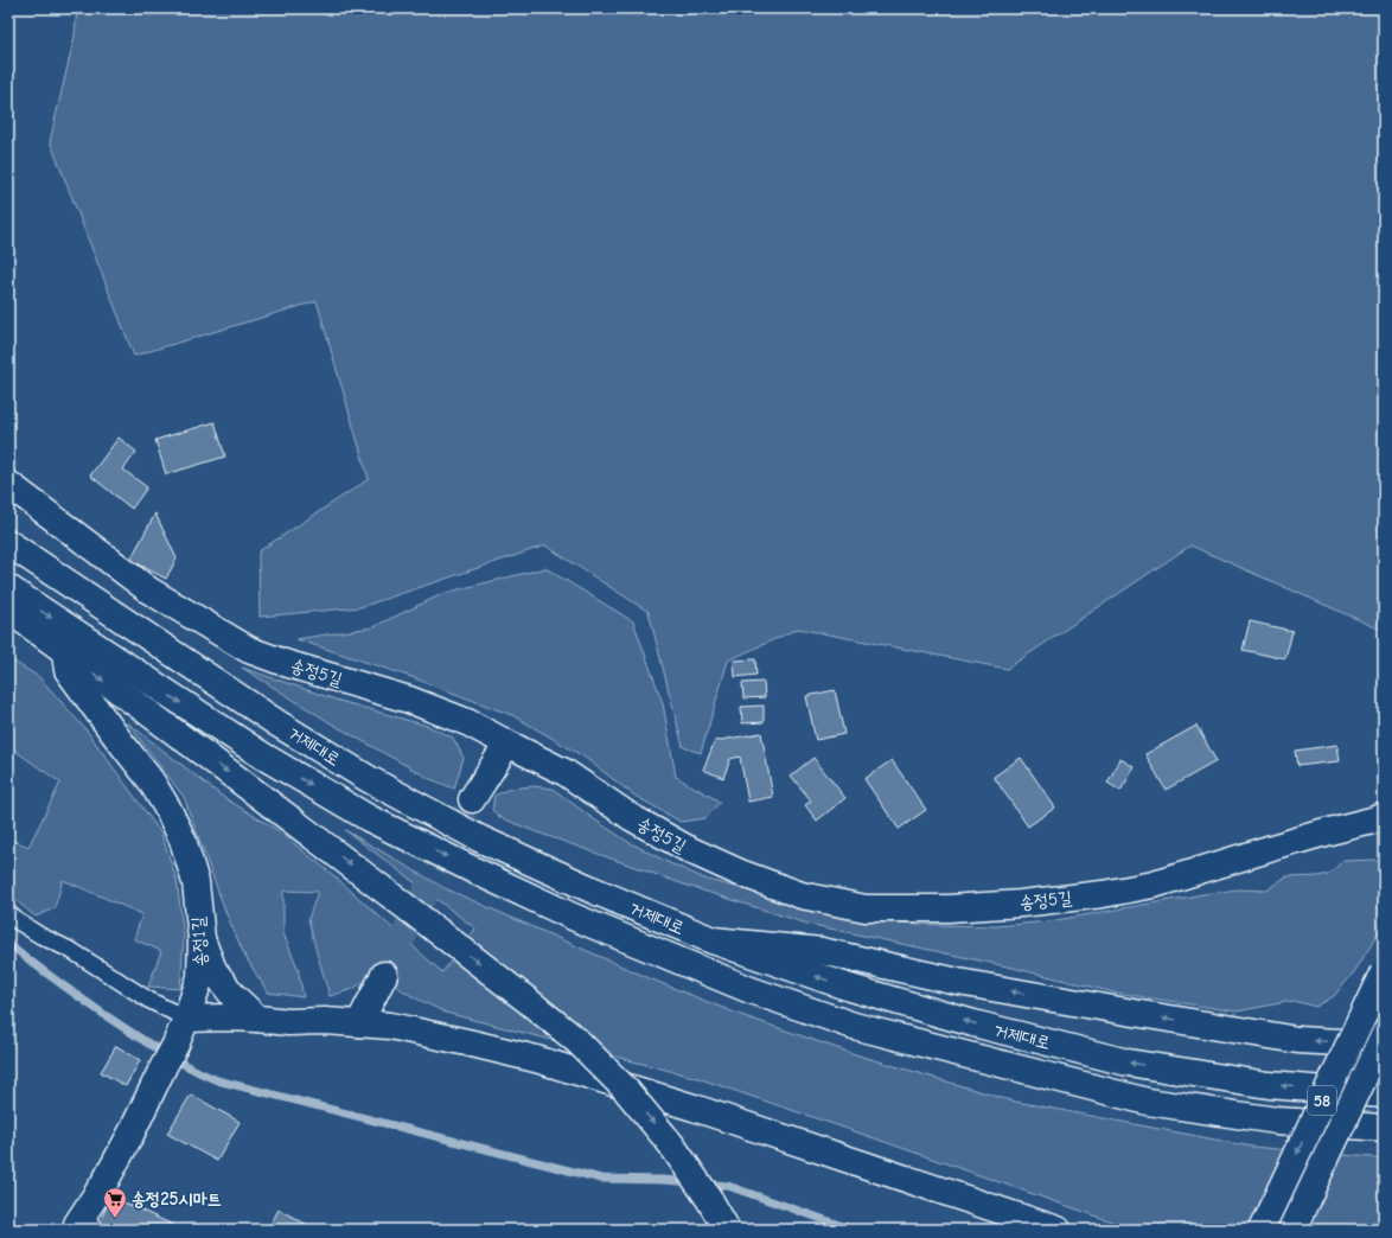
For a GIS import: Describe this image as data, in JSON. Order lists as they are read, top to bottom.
{
  "streets": {
    "main road": [
      "송정5길",
      "거제대로",
      "송정1길",
      "58"
    ]
  },
  "places": {
    "supermarket": ["송정25시마트"]
  }
}
